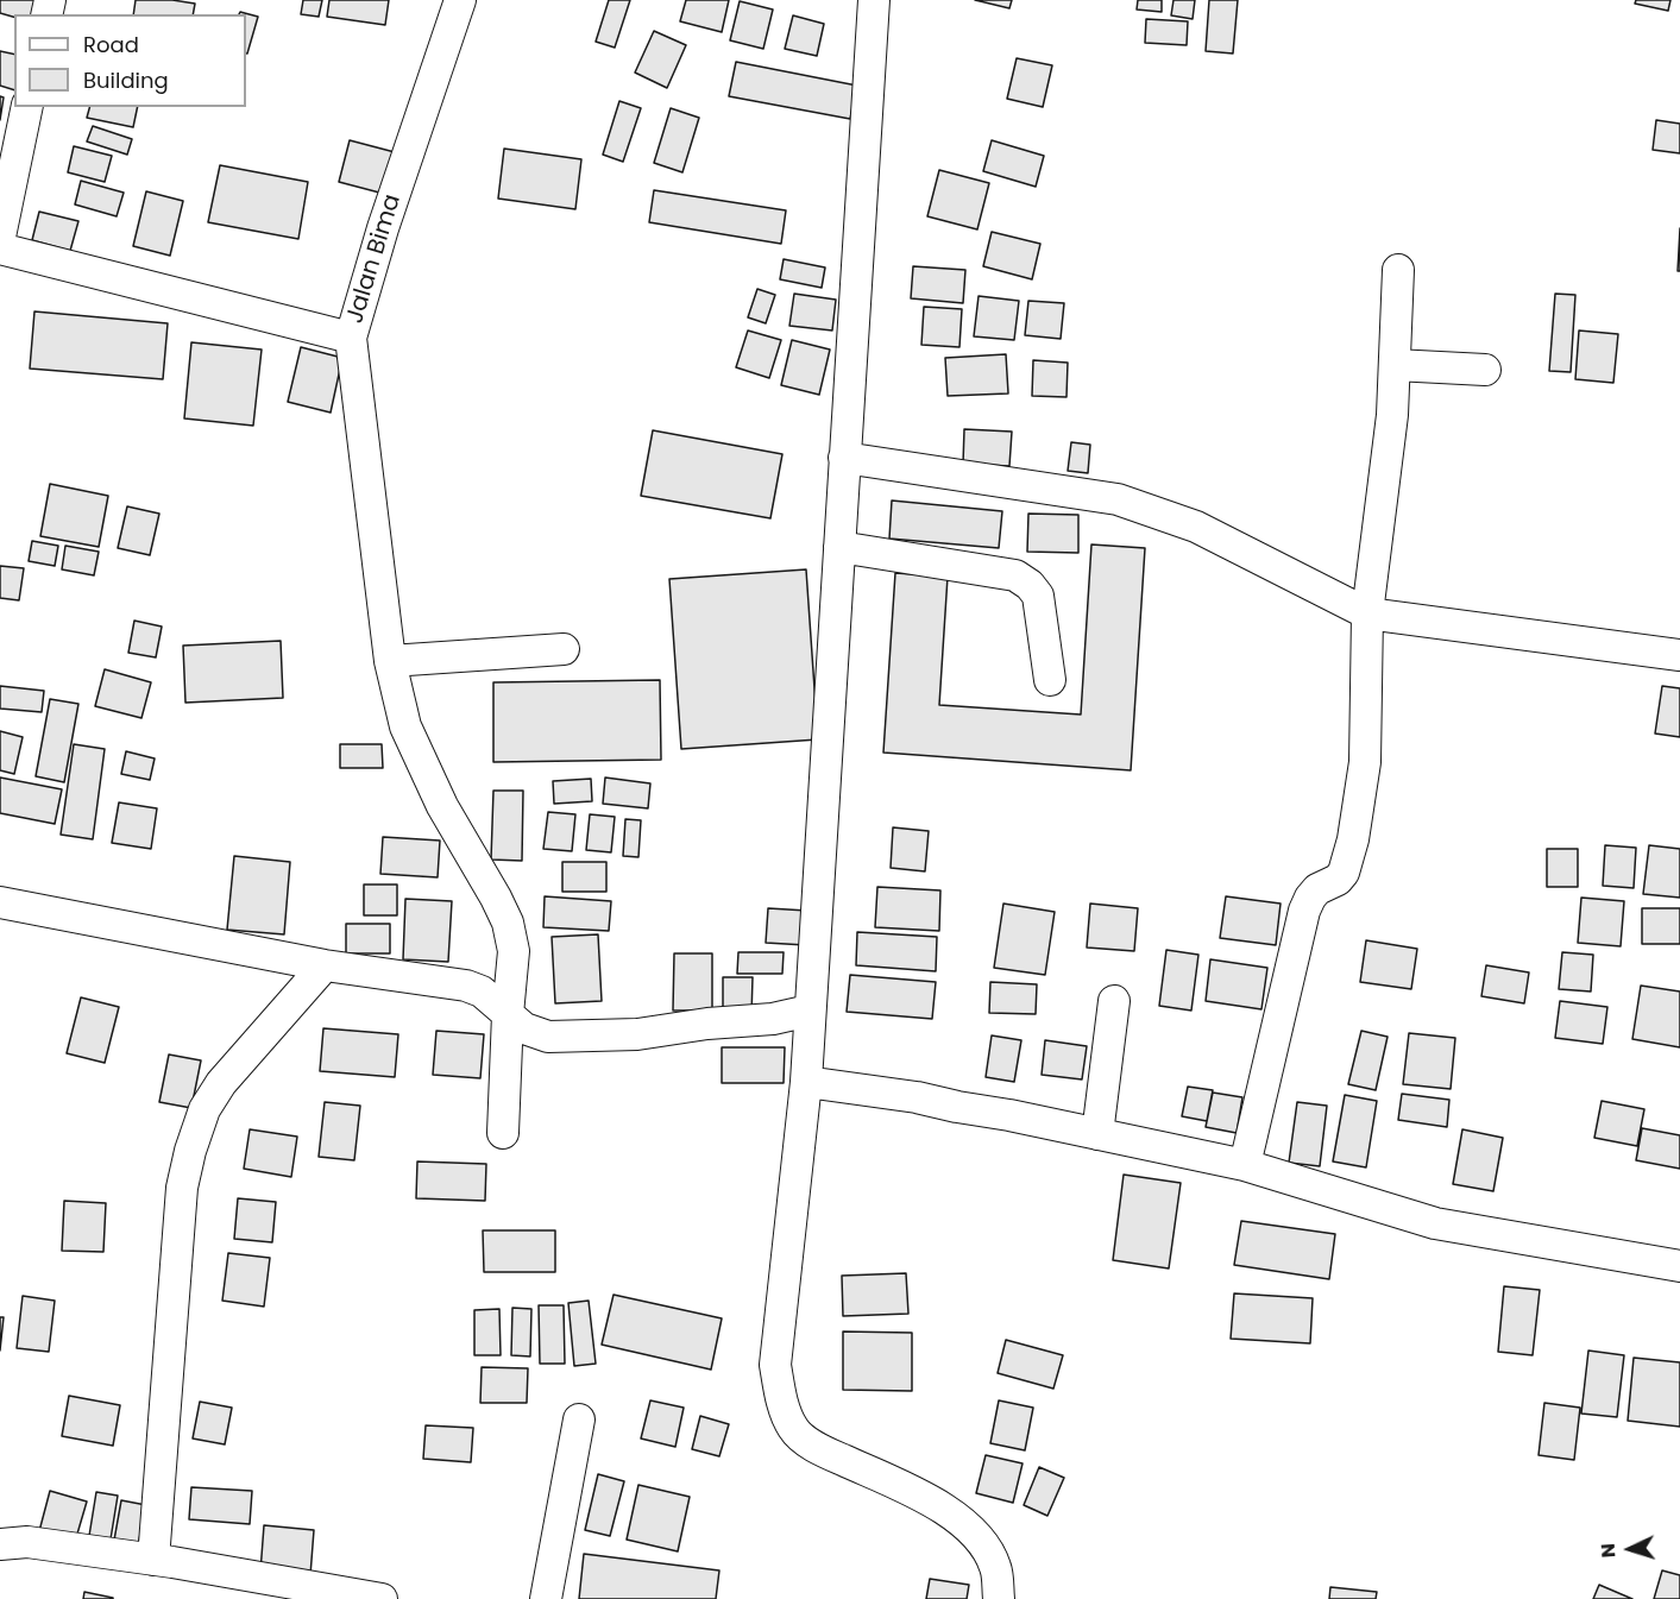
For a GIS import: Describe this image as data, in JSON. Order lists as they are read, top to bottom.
{
  "streets": {
    "street": ["Jalan Bima"]
  },
  "legend": ["Road", "Building"],
  "north": "left"
}
